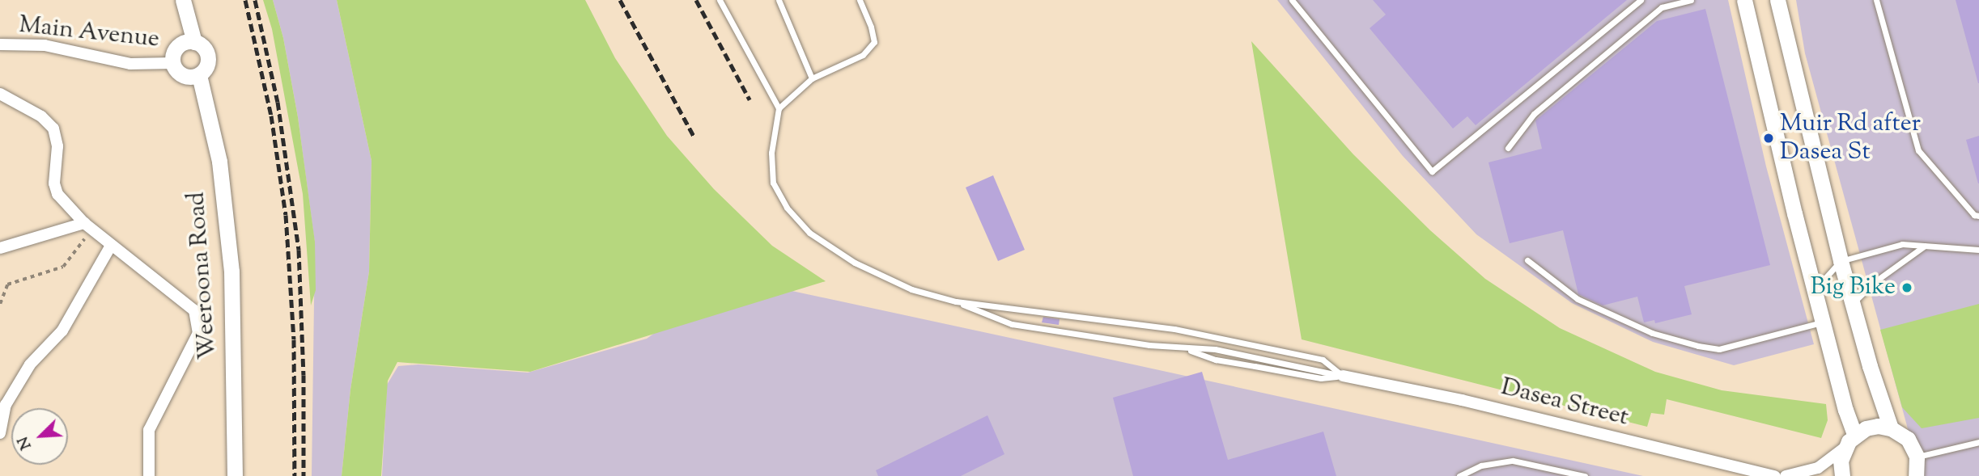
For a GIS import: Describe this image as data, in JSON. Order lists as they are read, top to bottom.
{
  "streets": {
    "street": ["Main Avenue", "Weeroona Road", "Dasea Street"]
  },
  "crossings": [
    ["Main Avenue", "Weeroona Road"]
  ],
  "places": ["Muir Rd after Dasea St", "Big Bike"],
  "north": "bottom left"
}
